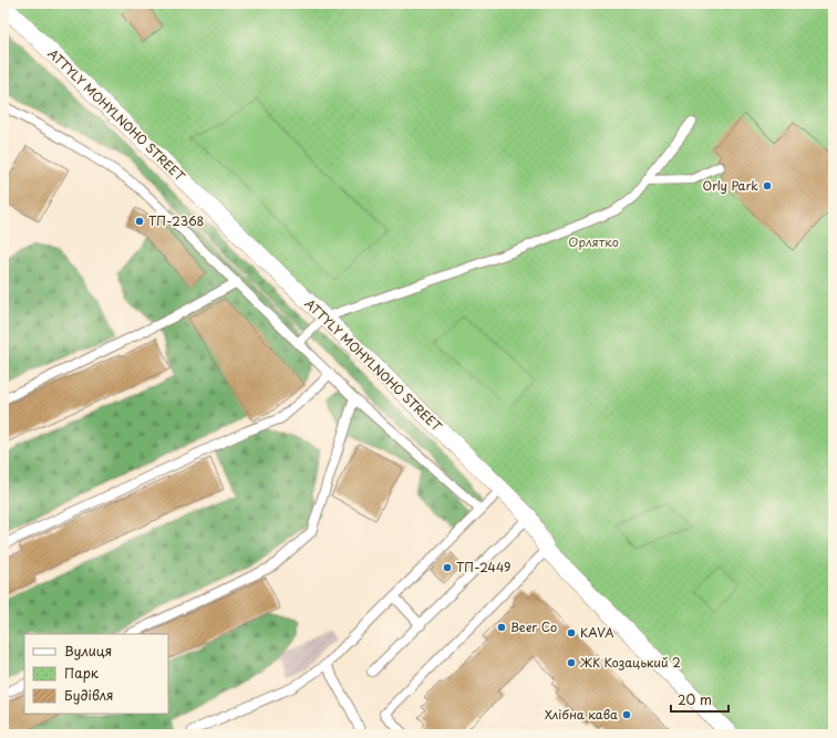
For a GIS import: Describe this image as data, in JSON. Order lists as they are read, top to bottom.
{
  "streets": {
    "street": ["ATTYLY MOHYLNOHO STREET"]
  },
  "parks": ["Орлятко"],
  "places": [
    "Orly Park",
    "ТП-2368",
    "ТП-2449",
    "Beer Co",
    "KAVA",
    "ЖК Козацький 2",
    "Хлібна кава"
  ],
  "legend": ["Вулиця", "Парк", "Будівля"],
  "scale_bar": "20 m"
}
